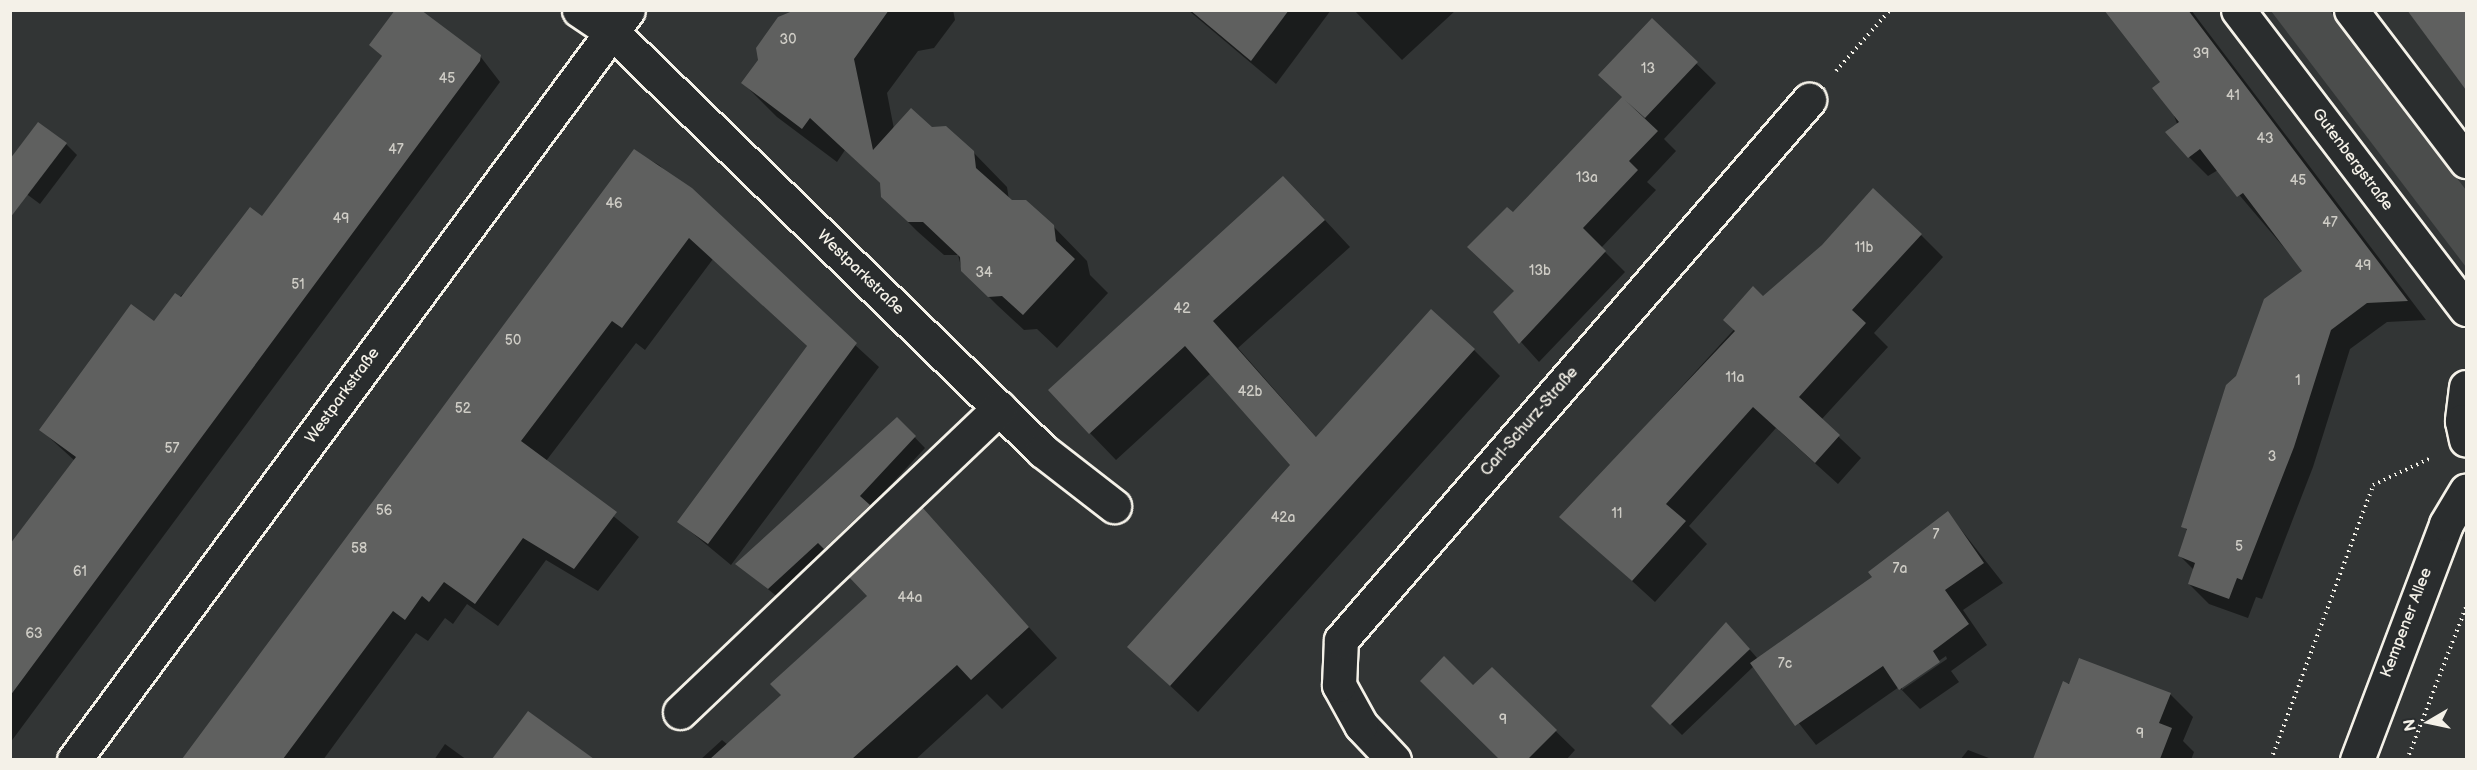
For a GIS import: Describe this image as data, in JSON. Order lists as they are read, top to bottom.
{
  "streets": {
    "street": [
      "Gutenbergstraße",
      "Westparkstraße",
      "Carl-Schurz-Straße",
      "Kempener Allee"
    ]
  },
  "house_numbers": [
    "30",
    "39",
    "13",
    "45",
    "41",
    "43",
    "47",
    "13a",
    "45",
    "46",
    "49",
    "47",
    "11b",
    "49",
    "13b",
    "34",
    "51",
    "42",
    "50",
    "11a",
    "1",
    "42b",
    "52",
    "57",
    "3",
    "56",
    "11",
    "42a",
    "7",
    "5",
    "58",
    "7a",
    "61",
    "44a",
    "63",
    "7c",
    "9",
    "9"
  ],
  "north": "left"
}
